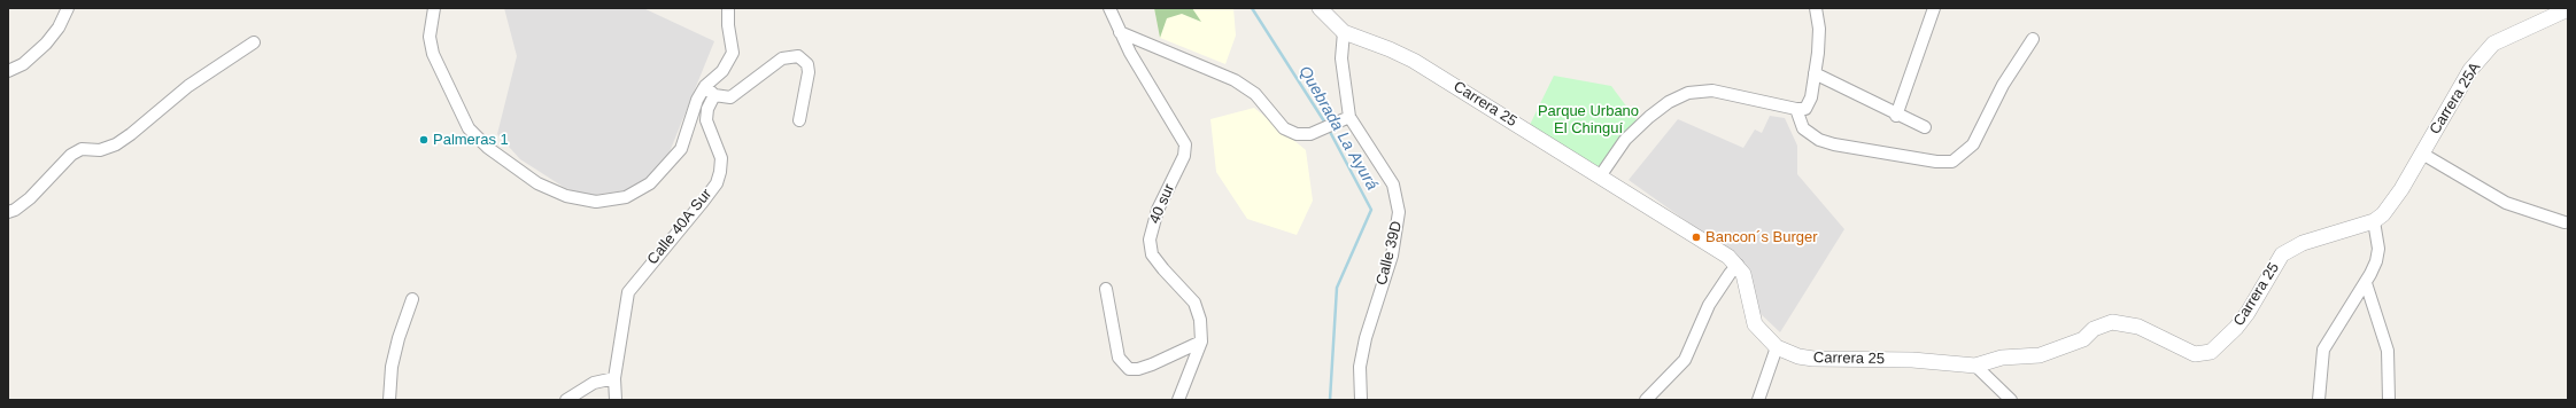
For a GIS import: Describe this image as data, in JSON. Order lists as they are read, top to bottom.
{
  "streets": {
    "street": [
      "Carrera 25A",
      "Carrera 25",
      "40 sur",
      "Calle 40A Sur",
      "Calle 39D"
    ]
  },
  "crossings": [
    ["Carrera 25A", "Carrera 25"]
  ],
  "water": ["Quebrada La Ayurá"],
  "parks": ["Parque Urbano El Chinguí"],
  "places": ["Palmeras 1", "Bancon´s Burger"]
}
